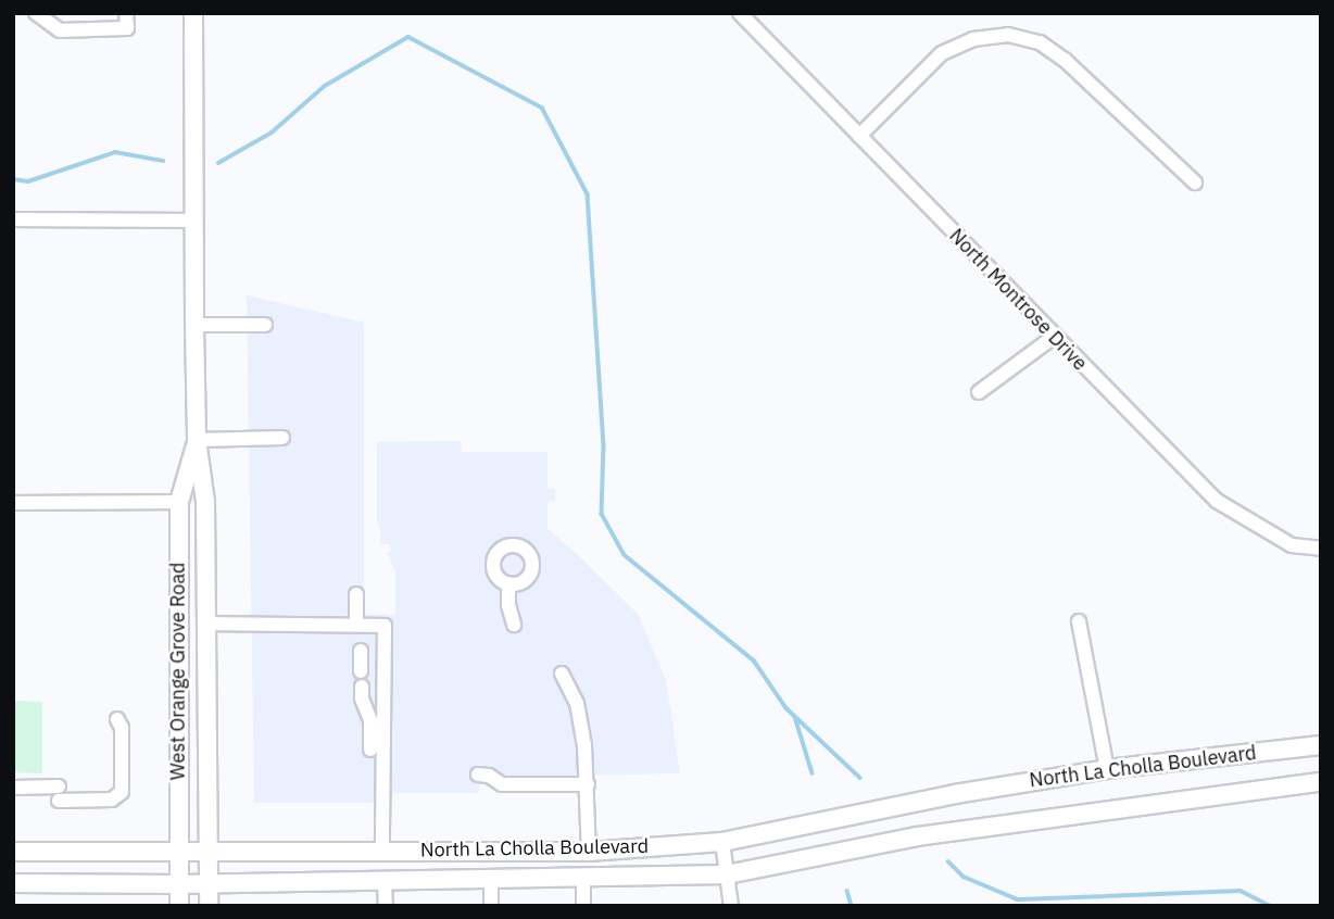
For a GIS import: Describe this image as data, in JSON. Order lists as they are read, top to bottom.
{
  "streets": {
    "main road": ["West Orange Grove Road", "North La Cholla Boulevard"],
    "street": ["North Montrose Drive"]
  },
  "crossings": [
    ["West Orange Grove Road", "North La Cholla Boulevard"]
  ]
}
